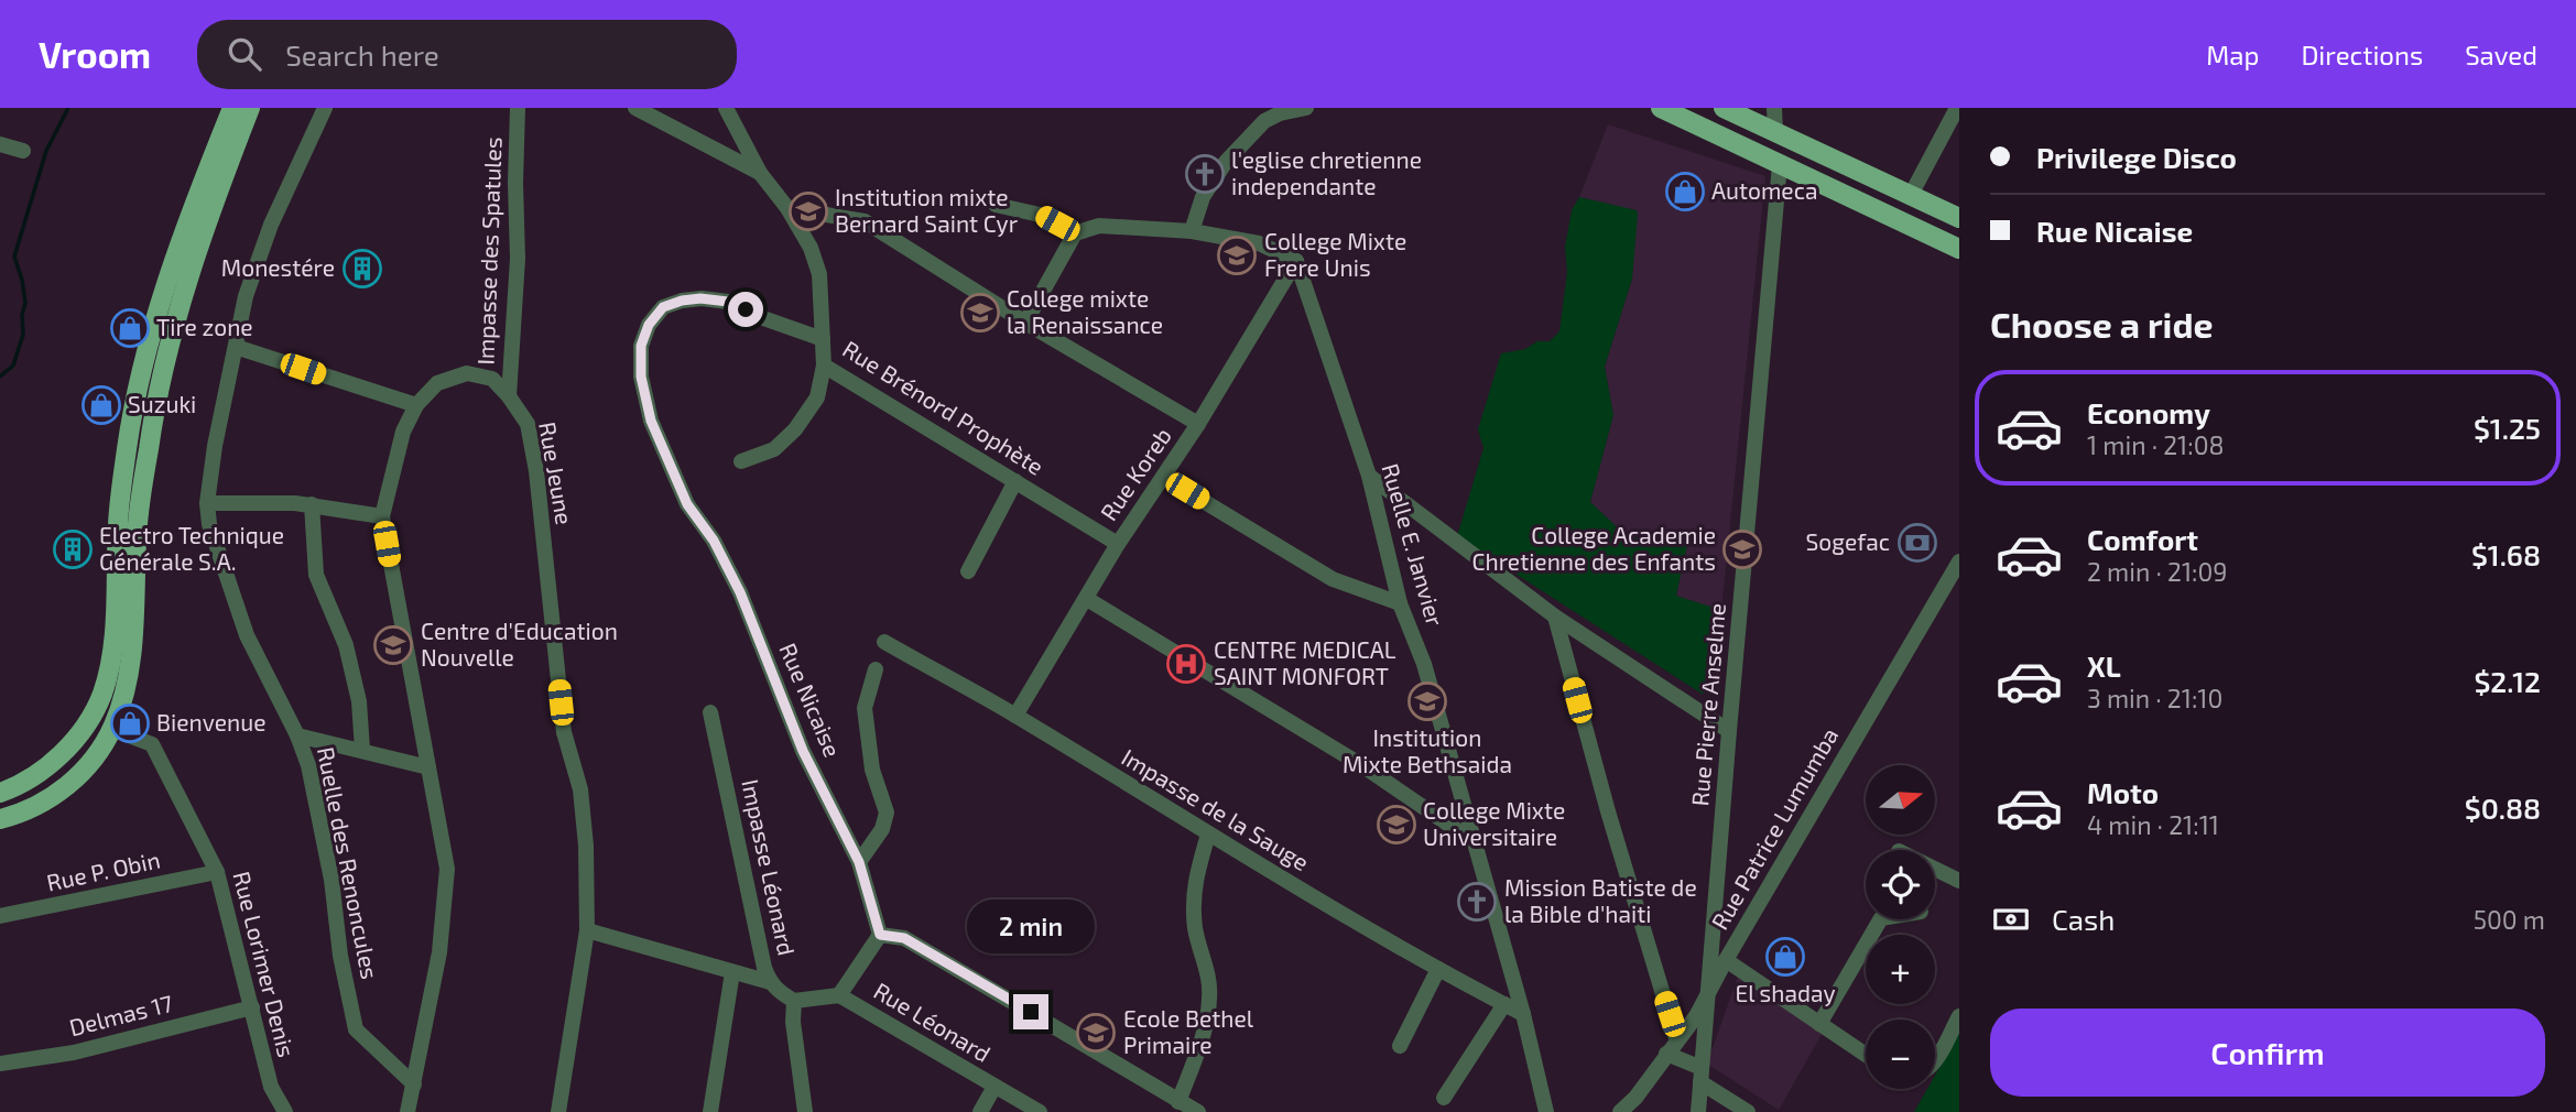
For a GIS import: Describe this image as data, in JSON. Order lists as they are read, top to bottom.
{
  "streets": {
    "street": [
      "Impasse des Spatules",
      "Rue Brénord Prophète",
      "Rue Jeune",
      "Rue Koreb",
      "Ruelle E. Janvier",
      "Rue Nicaise",
      "Rue Pierre Anselme",
      "Impasse de la Sauge",
      "Rue Patrice Lumumba",
      "Ruelle des Renoncules",
      "Impasse Léonard",
      "Rue P. Obin",
      "Rue Lorimer Denis",
      "Delmas 17",
      "Rue Léonard"
    ]
  },
  "crossings": [
    ["Impasse des Spatules", "Rue Jeune"],
    ["Rue Brénord Prophète", "Rue Koreb"],
    ["Rue Brénord Prophète", "Rue Nicaise"],
    ["Rue Jeune", "Ruelle des Renoncules"],
    ["Rue Koreb", "Ruelle E. Janvier"],
    ["Rue Koreb", "Impasse de la Sauge"],
    ["Ruelle E. Janvier", "Impasse de la Sauge"],
    ["Rue Pierre Anselme", "Rue Patrice Lumumba"],
    ["Impasse Léonard", "Rue Léonard"],
    ["Rue P. Obin", "Rue Lorimer Denis"],
    ["Rue Lorimer Denis", "Delmas 17"]
  ],
  "places": {
    "church": ["l'eglise chretienne independante", "Mission Batiste de la Bible d'haiti"],
    "shop": [
      "Automeca",
      "Tire zone",
      "Suzuki",
      "Bienvenue",
      "El shaday"
    ],
    "school or university": [
      "Institution mixte Bernard Saint Cyr",
      "College Mixte Frere Unis",
      "College mixte la Renaissance",
      "College Academie Chretienne des Enfants",
      "Centre d'Education Nouvelle",
      "Institution Mixte Bethsaida",
      "College Mixte Universitaire",
      "Ecole Bethel Primaire"
    ],
    "building": ["Monestére", "Electro Technique Générale S.A."],
    "bank": ["Sogefac"],
    "hospital": ["CENTRE MEDICAL SAINT MONFORT"]
  },
  "north": "right",
  "page": {
    "header": "Vroom",
    "search": "Search here",
    "nav": ["Map", "Directions", "Saved"],
    "banner": ["Privilege Disco", "Rue Nicaise"],
    "heading": "Choose a ride",
    "list": [
      {
        "name": "Economy",
        "note": "1 min · 21:08",
        "value": "$1.25"
      },
      {
        "name": "Comfort",
        "note": "2 min · 21:09",
        "value": "$1.68"
      },
      {
        "name": "XL",
        "note": "3 min · 21:10",
        "value": "$2.12"
      },
      {
        "name": "Moto",
        "note": "4 min · 21:11",
        "value": "$0.88"
      }
    ],
    "map_buttons": ["+", "−"],
    "pay": ["Cash", "500 m"],
    "bubble": "2 min",
    "buttons": "Confirm"
  }
}
